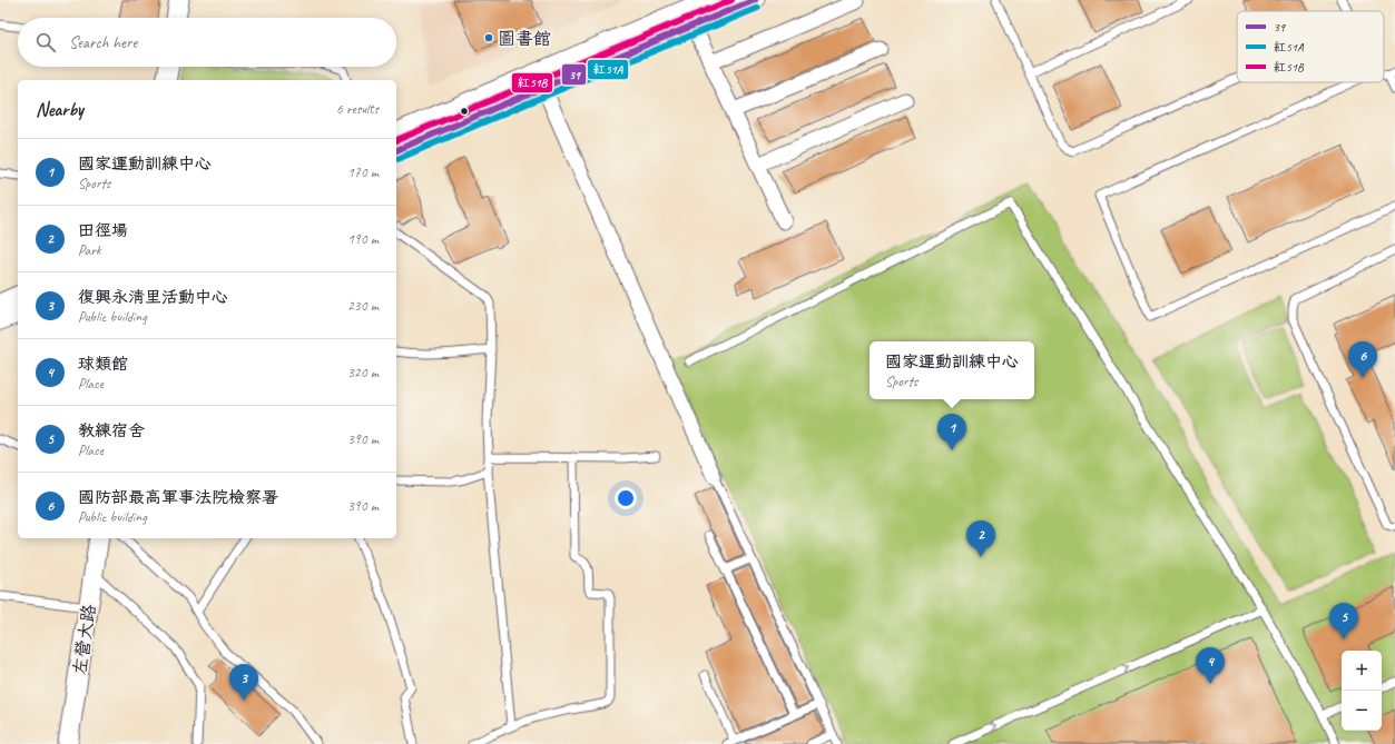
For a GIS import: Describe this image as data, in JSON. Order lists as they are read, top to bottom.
{
  "streets": {
    "street": ["左營大路"]
  },
  "places": ["圖書館"],
  "lines": ["transit line 39", "transit line 紅51B", "transit line 紅51A"],
  "legend": ["39", "紅51A", "紅51B"],
  "page": {
    "search": "Search here",
    "heading": ["Nearby", "6 results"],
    "list": [
      {
        "mark": "1",
        "name": "國家運動訓練中心",
        "note": "Sports",
        "value": "170 m"
      },
      {
        "mark": "2",
        "name": "田徑場",
        "note": "Park",
        "value": "190 m"
      },
      {
        "mark": "3",
        "name": "復興永清里活動中心",
        "note": "Public building",
        "value": "230 m"
      },
      {
        "mark": "4",
        "name": "球類館",
        "note": "Place",
        "value": "320 m"
      },
      {
        "mark": "5",
        "name": "教練宿舍",
        "note": "Place",
        "value": "390 m"
      },
      {
        "mark": "6",
        "name": "國防部最高軍事法院檢察署",
        "note": "Public building",
        "value": "390 m"
      }
    ],
    "popup": ["國家運動訓練中心", "Sports"],
    "pins": [
      "6",
      "1",
      "2",
      "5",
      "4",
      "3"
    ],
    "map_buttons": ["+", "−"]
  }
}
